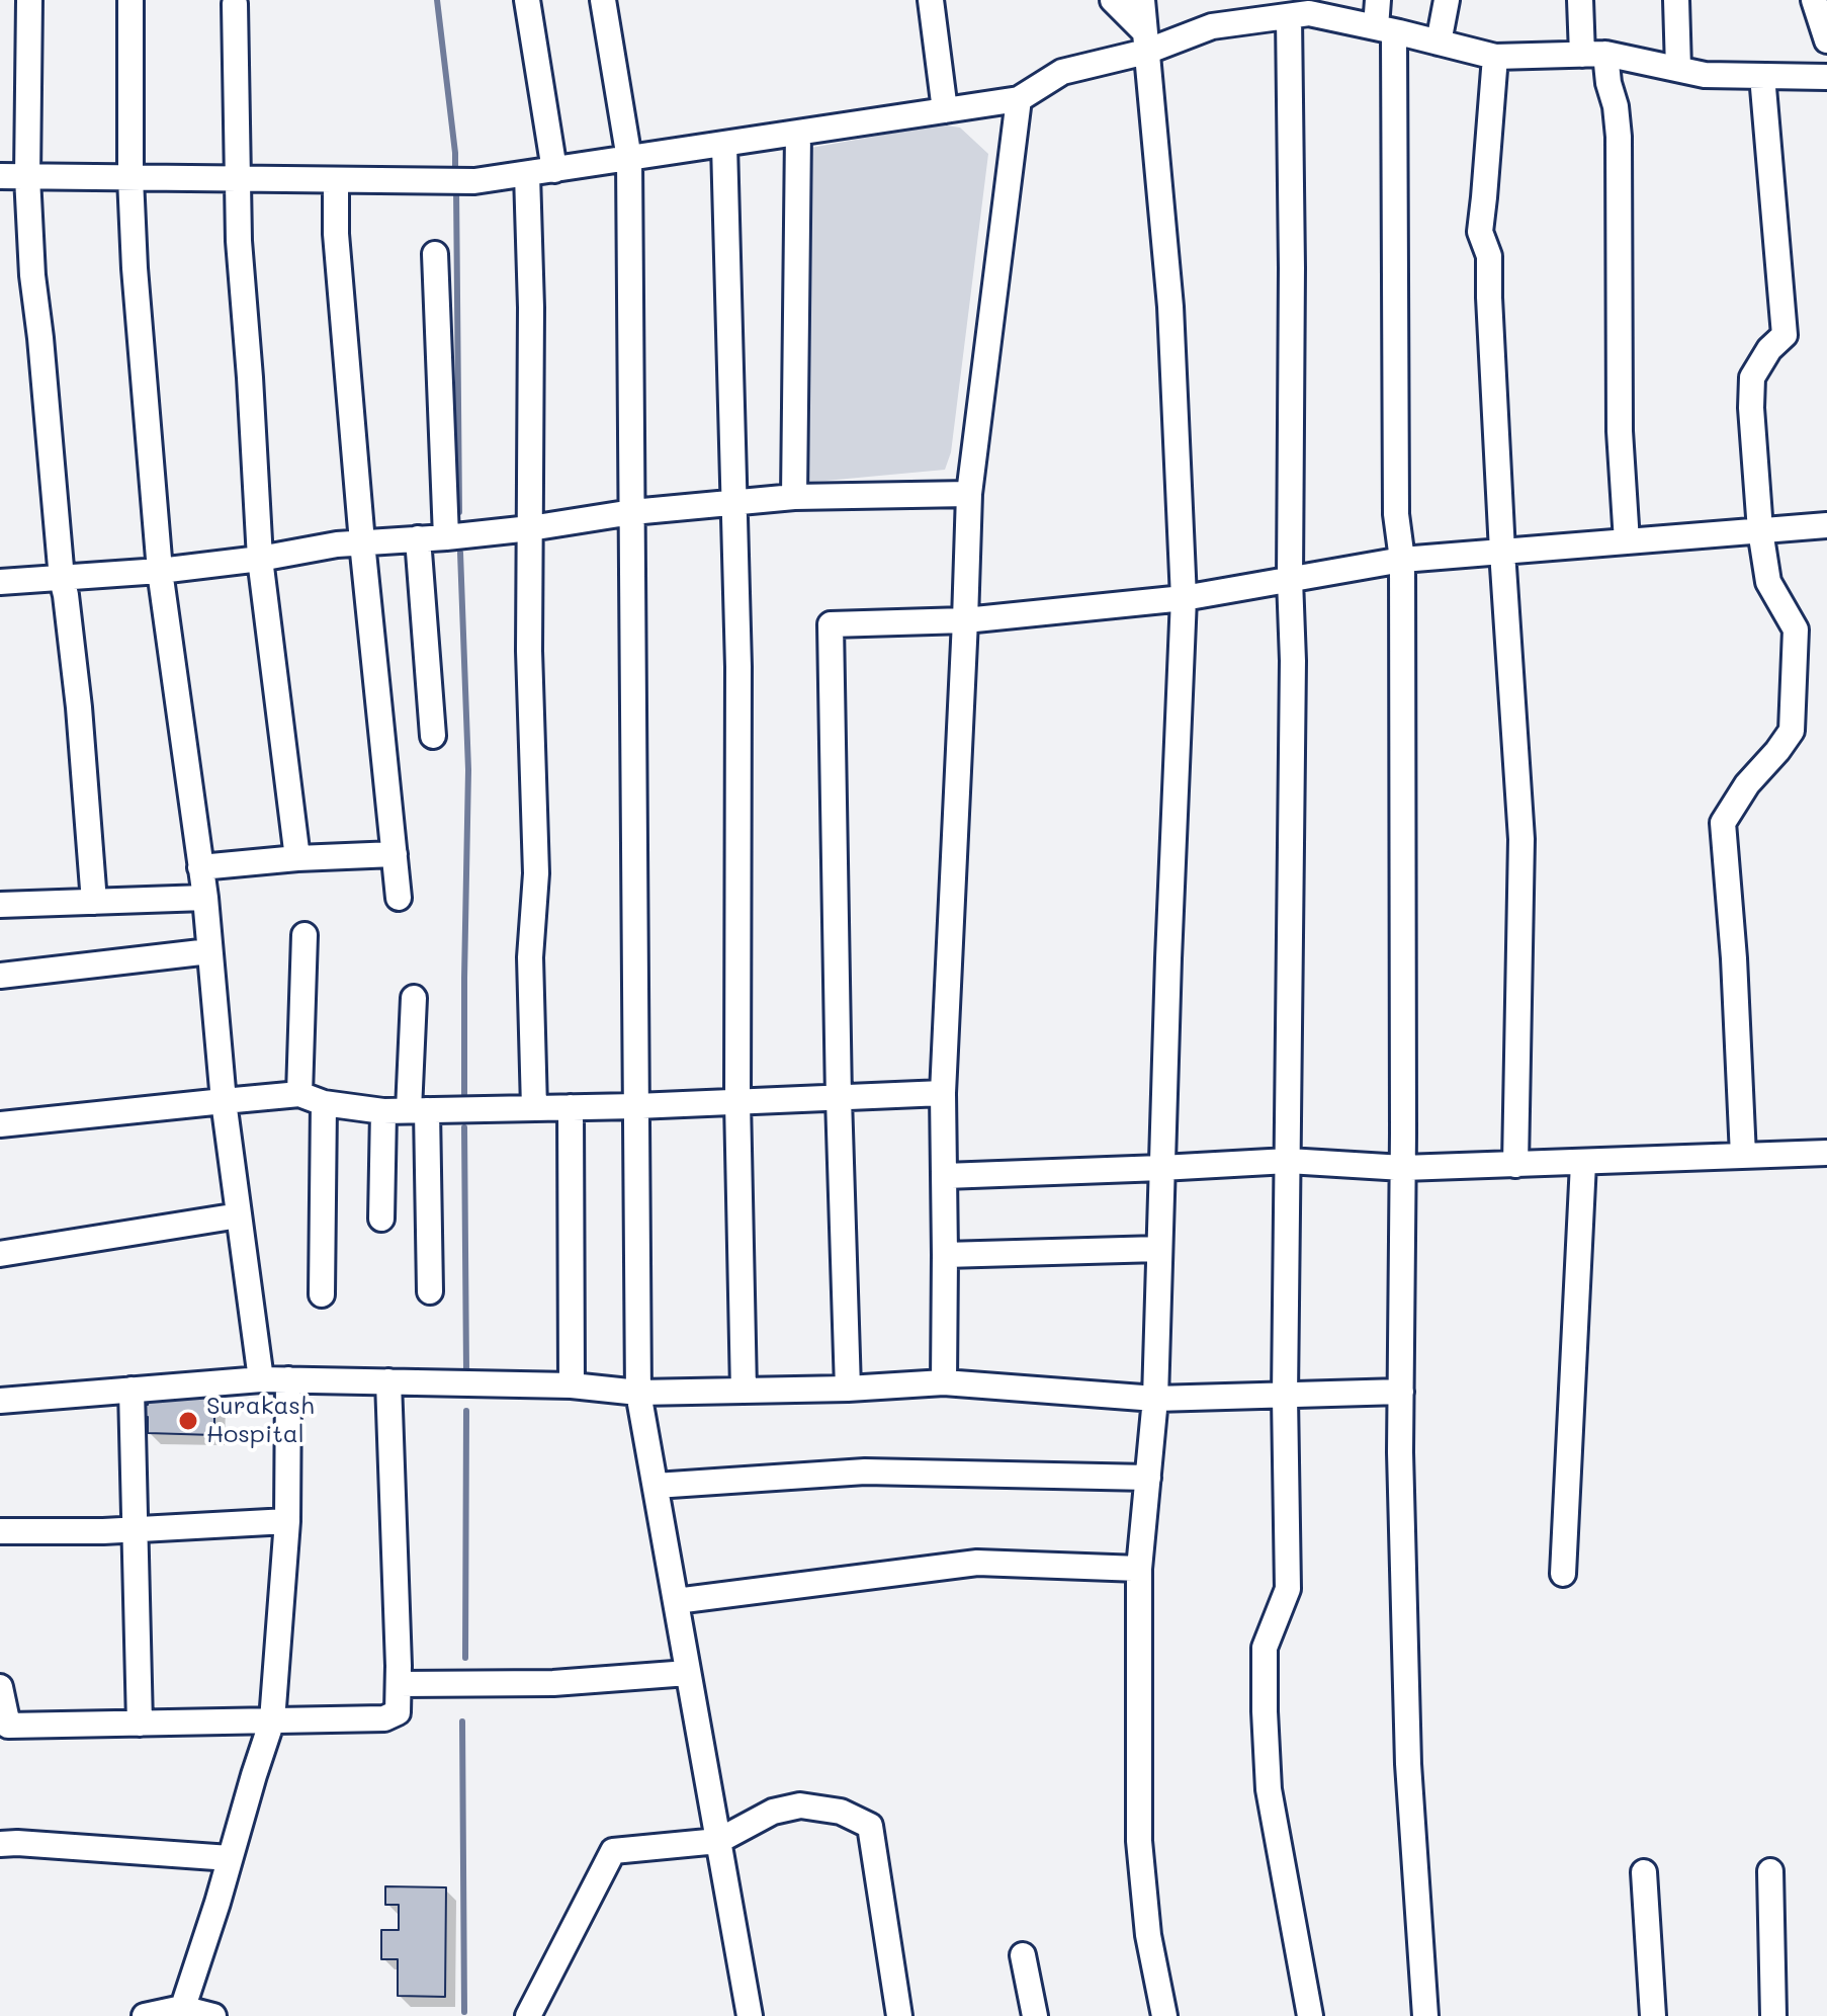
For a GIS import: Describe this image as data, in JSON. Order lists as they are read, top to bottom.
{
  "places": ["Surakash Hospital"]
}
